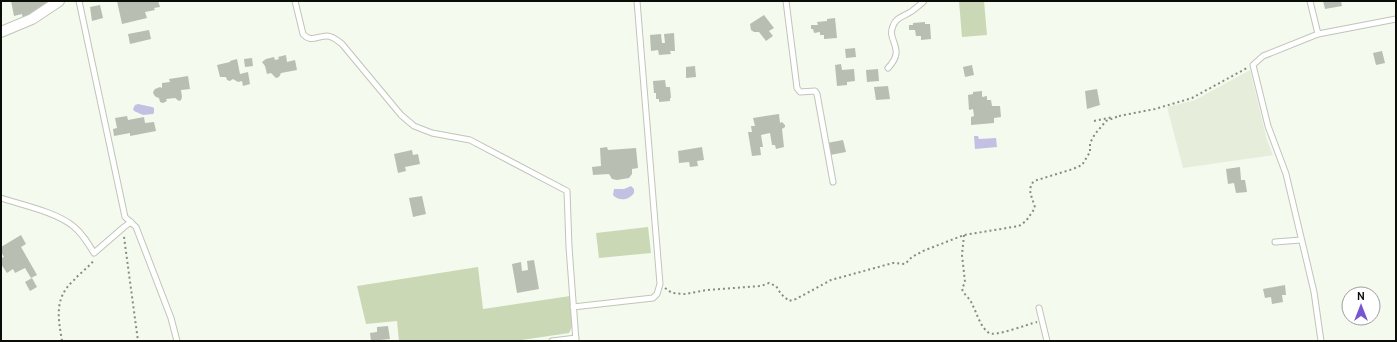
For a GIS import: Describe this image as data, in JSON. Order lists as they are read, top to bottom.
{
  "north": "top"
}
